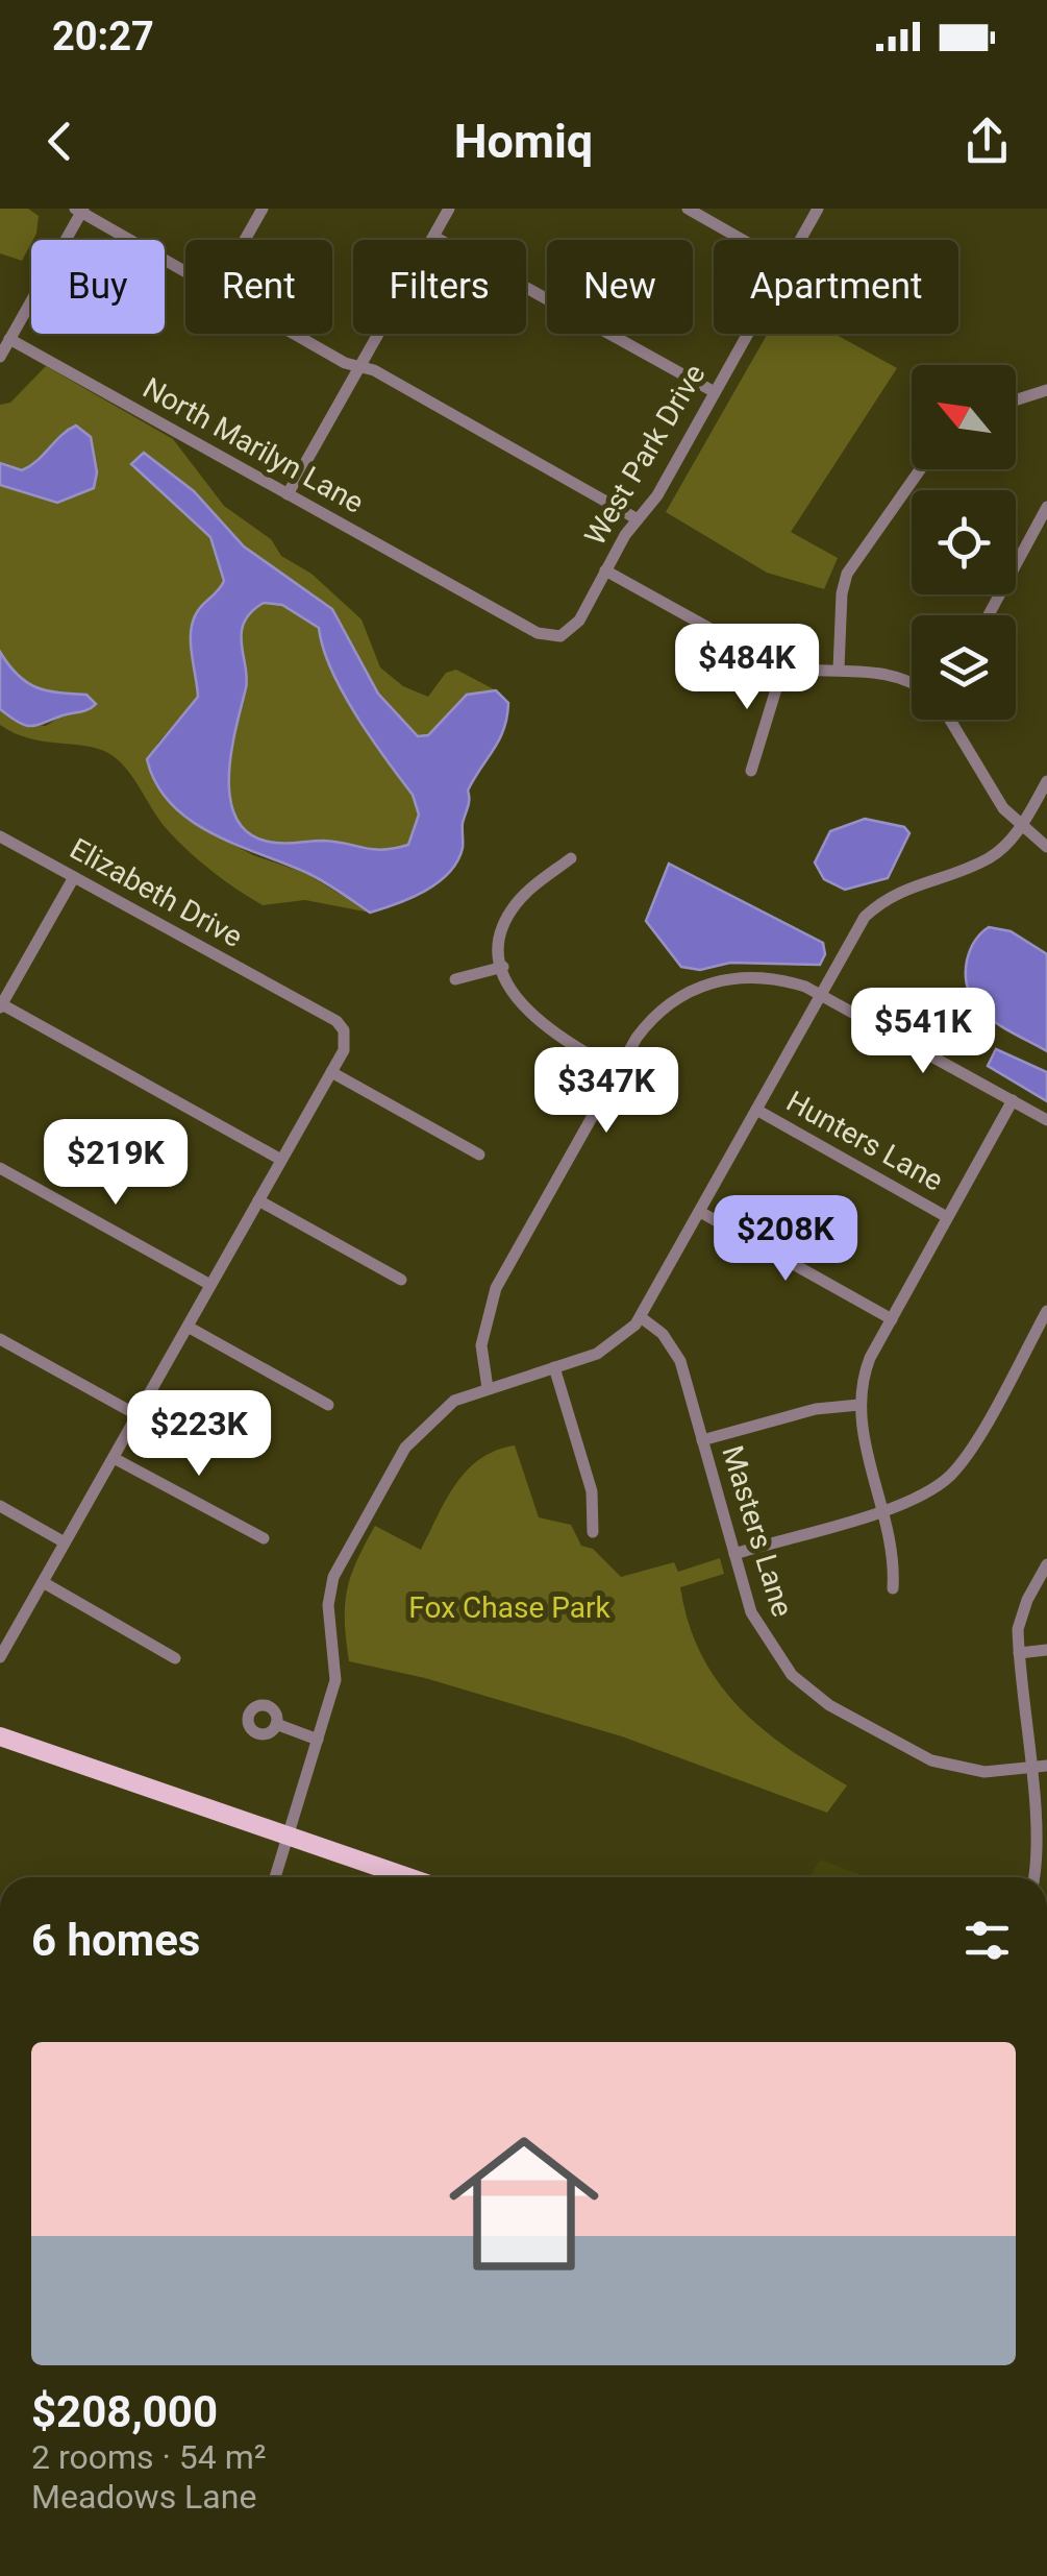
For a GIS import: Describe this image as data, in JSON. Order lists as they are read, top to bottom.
{
  "streets": {
    "street": [
      "North Marilyn Lane",
      "West Park Drive",
      "Elizabeth Drive",
      "Hunters Lane",
      "Masters Lane"
    ]
  },
  "crossings": [
    ["North Marilyn Lane", "West Park Drive"]
  ],
  "parks": ["Fox Chase Park"],
  "north": "top left",
  "page": {
    "status": "20:27",
    "header": "Homiq",
    "chip": [
      "Buy",
      "Rent",
      "Filters",
      "New",
      "Apartment"
    ],
    "price": [
      "$484K",
      "$541K",
      "$347K",
      "$219K",
      "$208K",
      "$223K"
    ],
    "heading": "6 homes",
    "list": [
      {
        "name": "$208,000",
        "note": "2 rooms · 54 m² · Meadows Lane"
      }
    ]
  }
}
